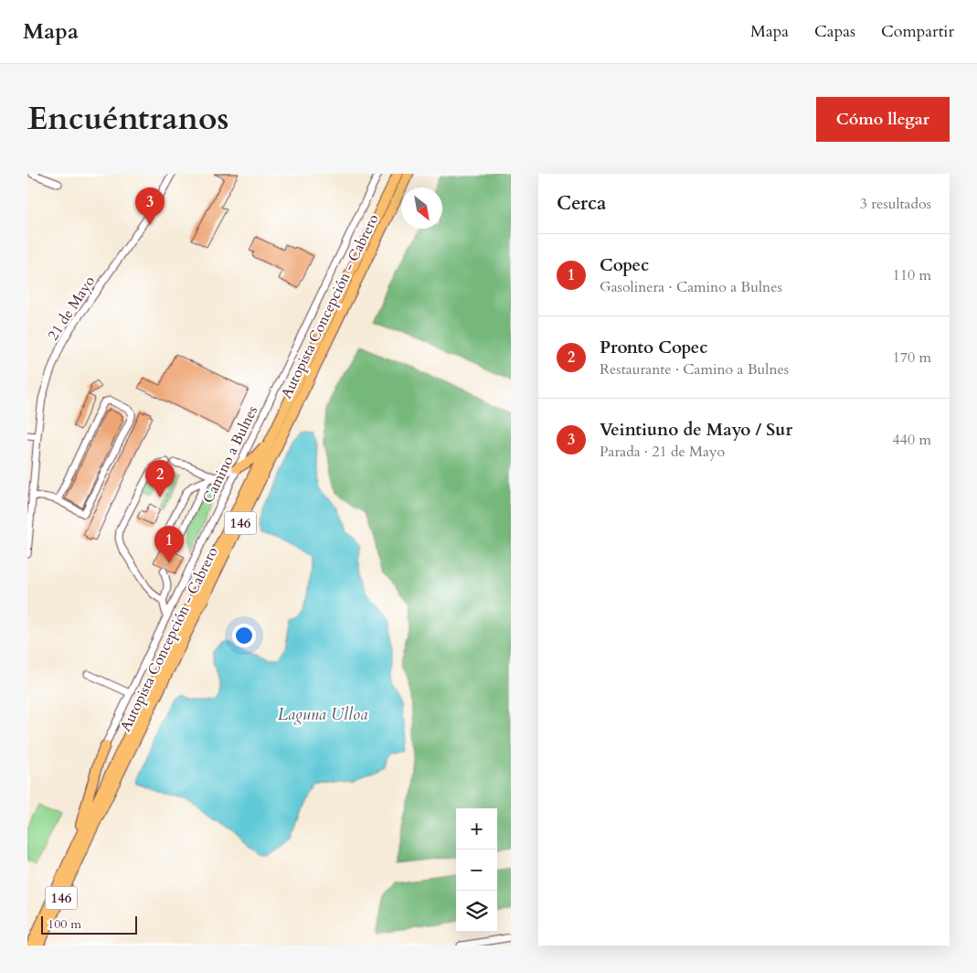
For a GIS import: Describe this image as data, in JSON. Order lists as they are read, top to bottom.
{
  "streets": {
    "highway": ["Autopista Concepción - Cabrero", "146"],
    "street": ["21 de Mayo", "Camino a Bulnes"]
  },
  "water": ["Laguna Ulloa"],
  "scale_bar": "100 m",
  "north": "bottom right",
  "page": {
    "header": "Mapa",
    "nav": ["Mapa", "Capas", "Compartir"],
    "title": "Encuéntranos",
    "buttons": "Cómo llegar",
    "heading": ["Cerca", "3 resultados"],
    "pins": ["3", "2", "1"],
    "list": [
      {
        "mark": "1",
        "name": "Copec",
        "note": "Gasolinera · Camino a Bulnes",
        "value": "110 m"
      },
      {
        "mark": "2",
        "name": "Pronto Copec",
        "note": "Restaurante · Camino a Bulnes",
        "value": "170 m"
      },
      {
        "mark": "3",
        "name": "Veintiuno de Mayo / Sur",
        "note": "Parada · 21 de Mayo",
        "value": "440 m"
      }
    ],
    "map_buttons": ["+", "−"],
    "scale": "100 m"
  }
}
